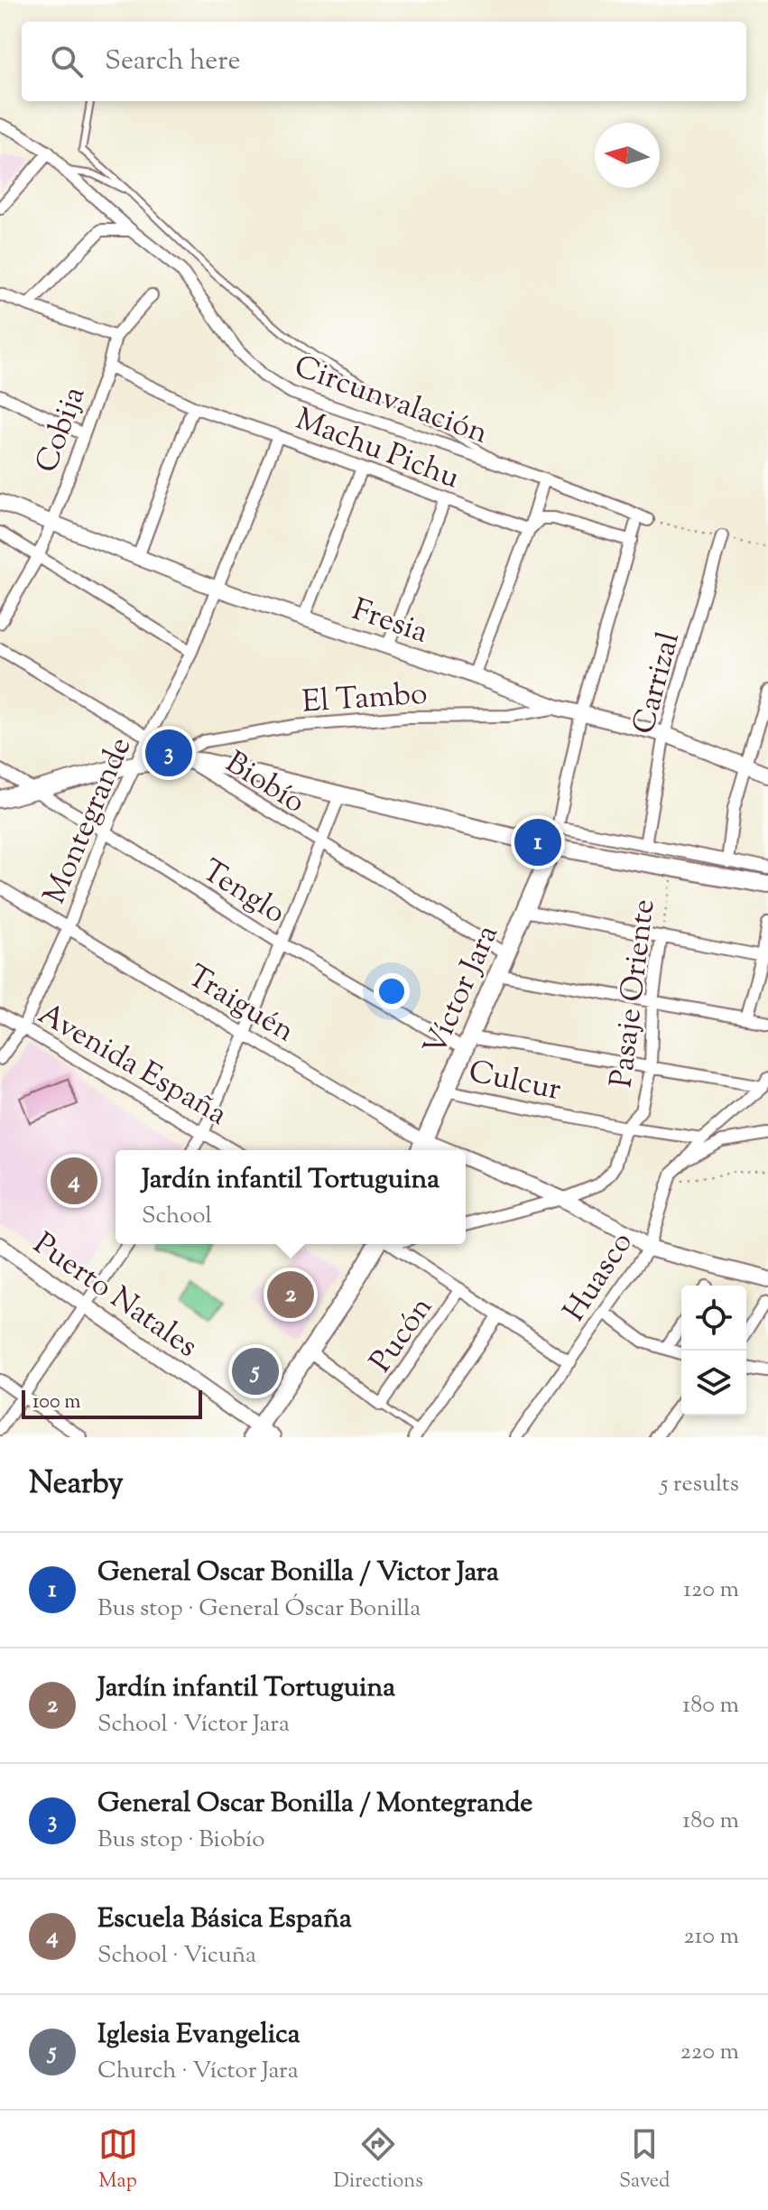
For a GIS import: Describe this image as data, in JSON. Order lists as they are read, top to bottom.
{
  "streets": {
    "main road": ["Víctor Jara"],
    "street": [
      "Circunvalación",
      "Cobija",
      "Machu Pichu",
      "Fresia",
      "Carrizal",
      "El Tambo",
      "Biobío",
      "Montegrande",
      "Tenglo",
      "Pasaje Oriente",
      "Traiguén",
      "Avenida España",
      "Culcur",
      "Huasco",
      "Puerto Natales",
      "Pucón"
    ]
  },
  "crossings": [
    ["Cobija", "Machu Pichu"],
    ["Cobija", "Fresia"],
    ["Machu Pichu", "Montegrande"],
    ["Fresia", "Carrizal"],
    ["Fresia", "El Tambo"],
    ["Fresia", "Montegrande"],
    ["El Tambo", "Biobío"],
    ["Biobío", "Montegrande"],
    ["Biobío", "Víctor Jara"],
    ["Montegrande", "Tenglo"],
    ["Montegrande", "Traiguén"],
    ["Montegrande", "Avenida España"],
    ["Tenglo", "Víctor Jara"],
    ["Tenglo", "Pasaje Oriente"],
    ["Tenglo", "Huasco"],
    ["Víctor Jara", "Traiguén"],
    ["Víctor Jara", "Culcur"],
    ["Pasaje Oriente", "Traiguén"],
    ["Pasaje Oriente", "Culcur"],
    ["Traiguén", "Huasco"],
    ["Culcur", "Huasco"]
  ],
  "scale_bar": "100 m",
  "north": "left",
  "page": {
    "search": "Search here",
    "pins": [
      "3",
      "1",
      "4",
      "2",
      "5"
    ],
    "popup": ["Jardín infantil Tortuguina", "School"],
    "scale": "100 m",
    "heading": ["Nearby", "5 results"],
    "list": [
      {
        "mark": "1",
        "name": "General Oscar Bonilla / Victor Jara",
        "note": "Bus stop · General Óscar Bonilla",
        "value": "120 m"
      },
      {
        "mark": "2",
        "name": "Jardín infantil Tortuguina",
        "note": "School · Víctor Jara",
        "value": "180 m"
      },
      {
        "mark": "3",
        "name": "General Oscar Bonilla / Montegrande",
        "note": "Bus stop · Biobío",
        "value": "180 m"
      },
      {
        "mark": "4",
        "name": "Escuela Básica España",
        "note": "School · Vicuña",
        "value": "210 m"
      },
      {
        "mark": "5",
        "name": "Iglesia Evangelica",
        "note": "Church · Víctor Jara",
        "value": "220 m"
      }
    ],
    "nav": ["Map", "Directions", "Saved"]
  }
}
